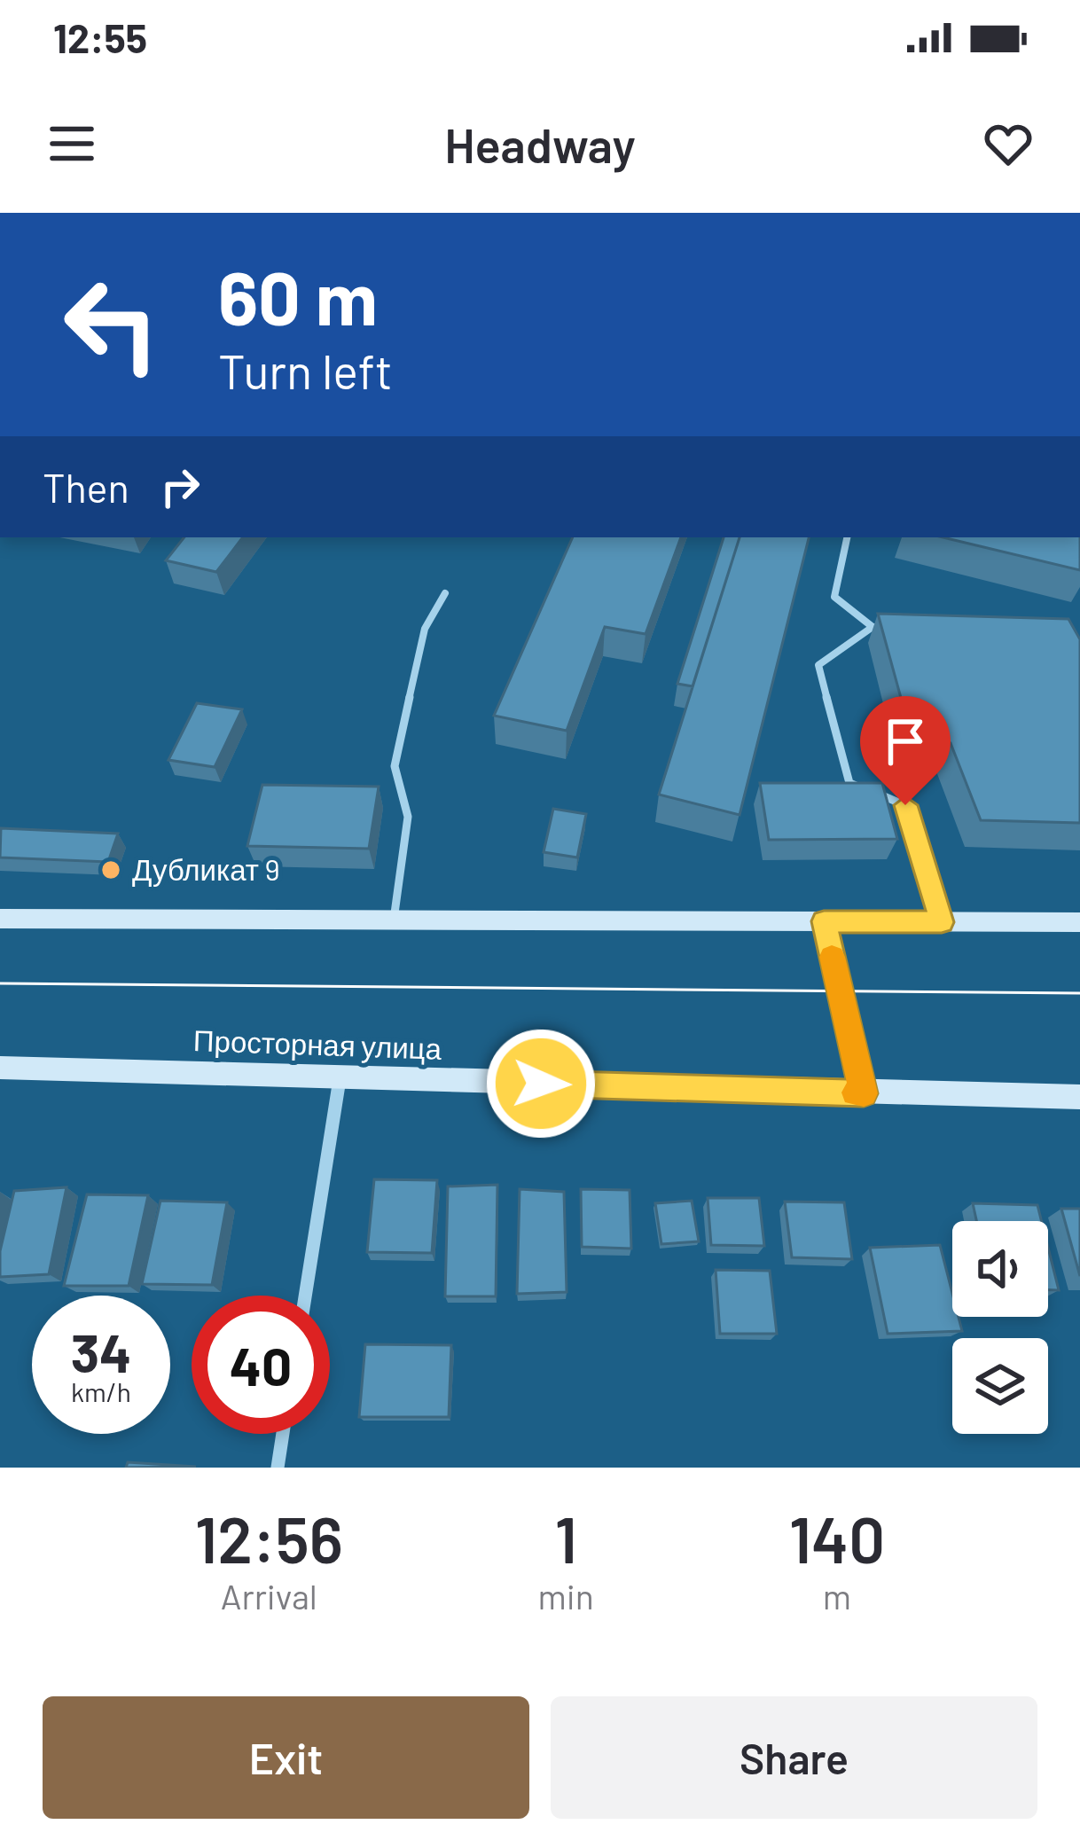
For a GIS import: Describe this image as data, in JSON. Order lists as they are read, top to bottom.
{
  "streets": {
    "street": ["Просторная улица"]
  },
  "places": ["Дубликат 9"],
  "page": {
    "status": "12:55",
    "header": "Headway",
    "turn": ["60 m", "Turn left"],
    "then": "Then",
    "speed": "34 km/h",
    "limit": "40",
    "eta": [
      "12:56",
      "Arrival",
      "1",
      "min",
      "140",
      "m"
    ],
    "buttons": ["Exit", "Share"]
  }
}
